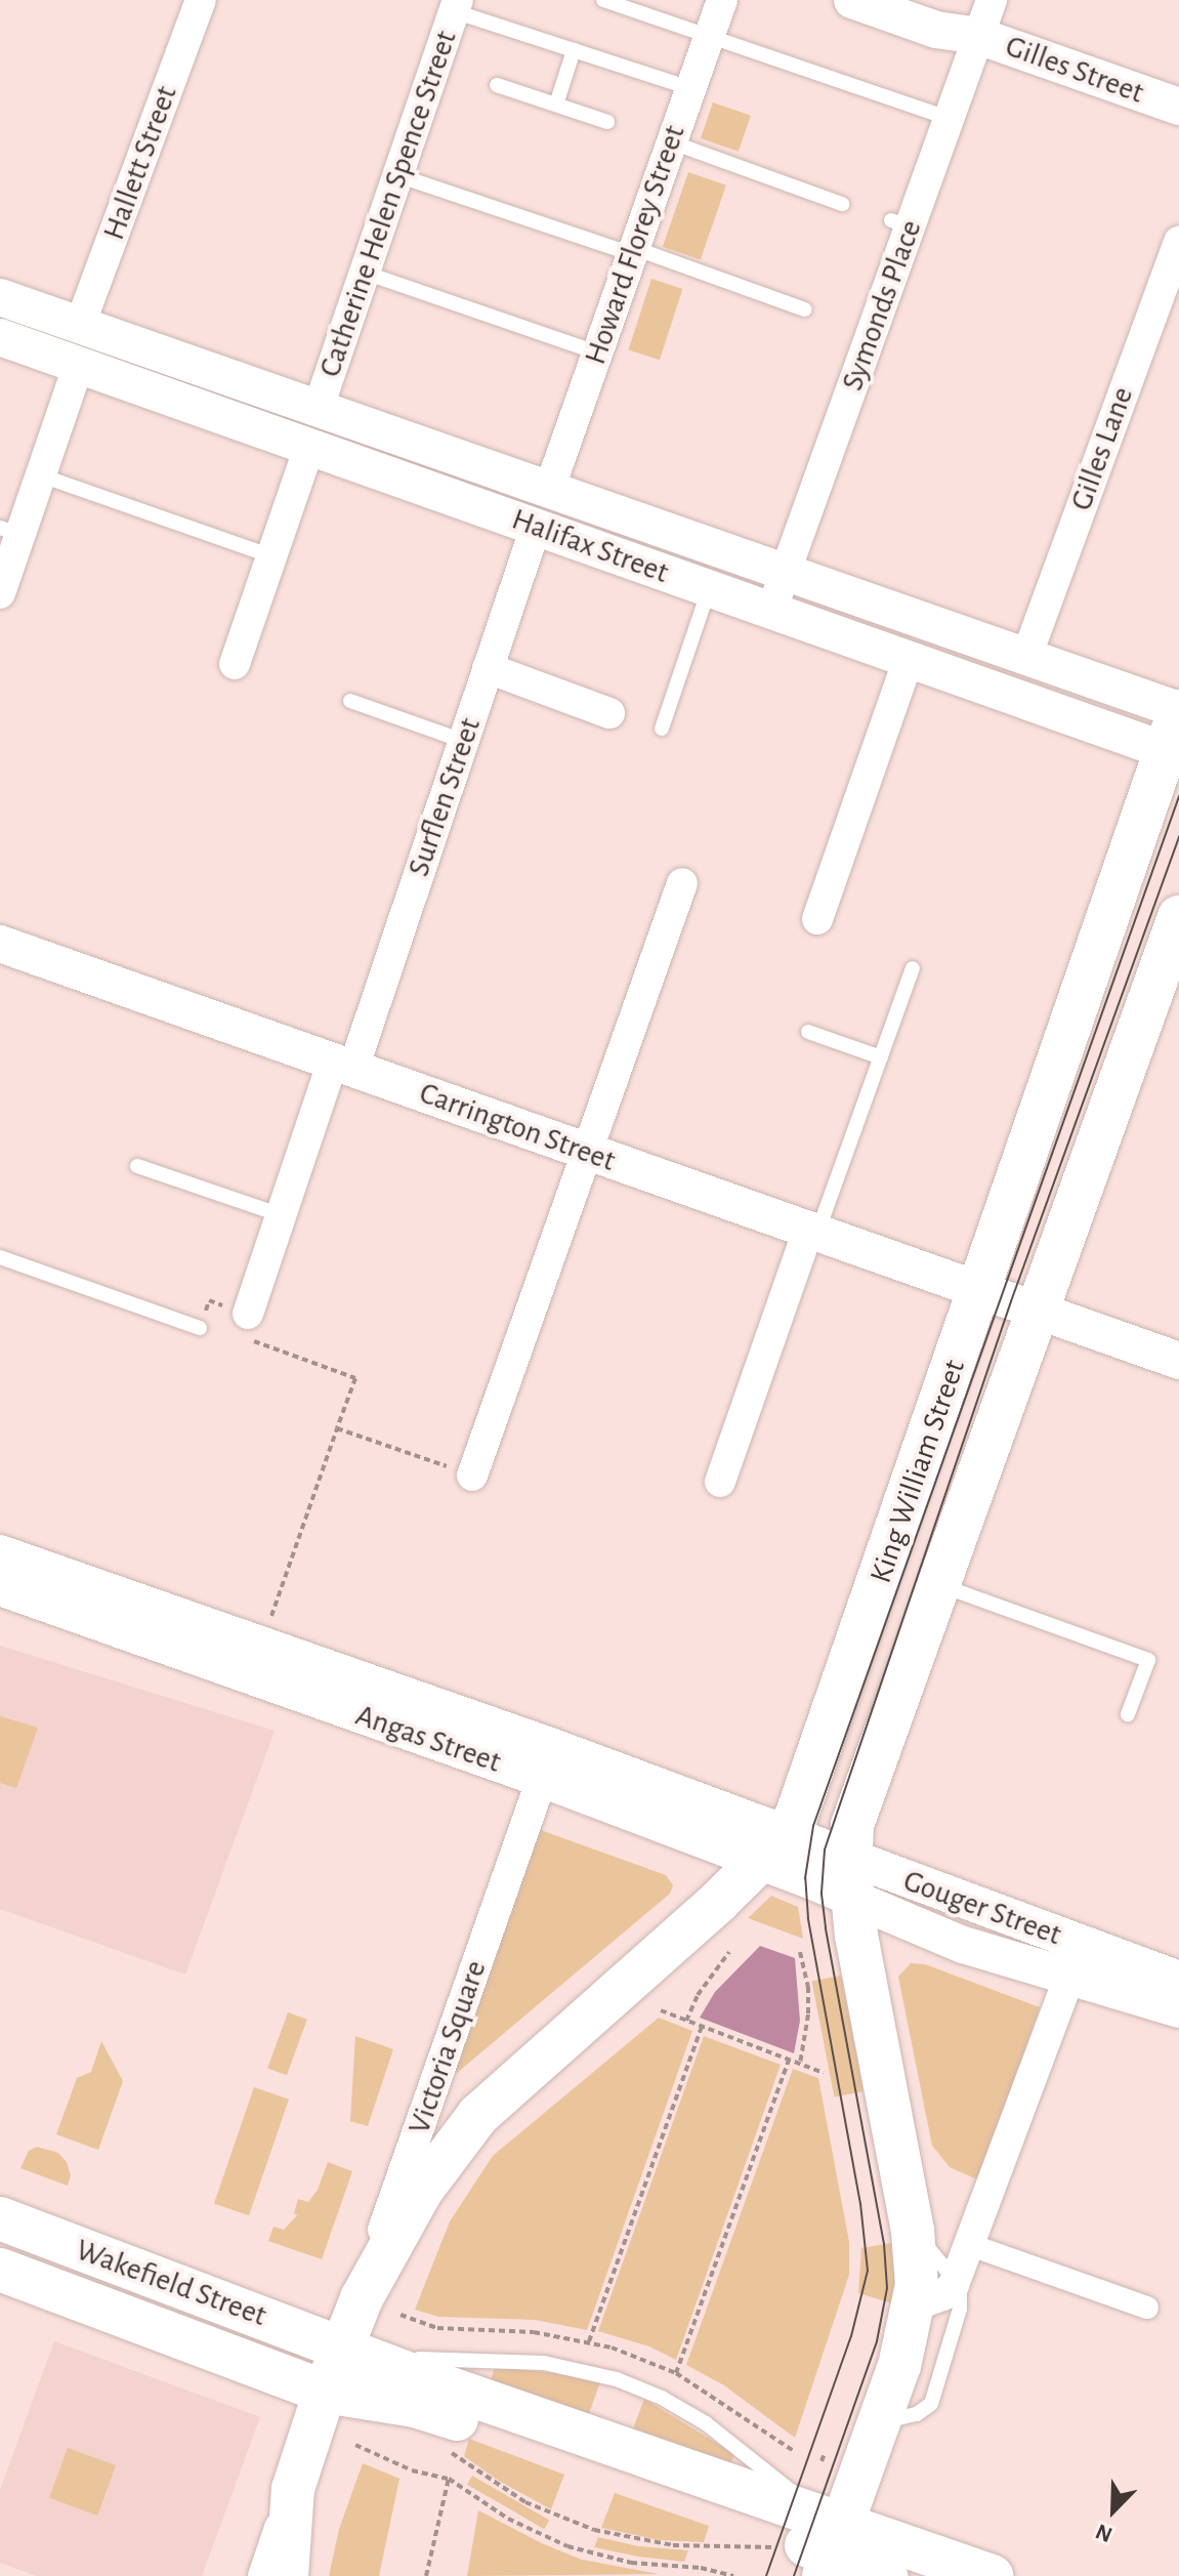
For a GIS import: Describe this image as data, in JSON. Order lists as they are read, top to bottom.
{
  "streets": {
    "main road": ["King William Street", "Victoria Square", "Wakefield Street"],
    "street": [
      "Gilles Street",
      "Hallett Street",
      "Catherine Helen Spence Street",
      "Howard Florey Street",
      "Symonds Place",
      "Gilles Lane",
      "Halifax Street",
      "Surflen Street",
      "Carrington Street",
      "Angas Street",
      "Gouger Street"
    ]
  },
  "crossings": [
    ["Gilles Street", "Symonds Place"],
    ["Hallett Street", "Halifax Street"],
    ["Catherine Helen Spence Street", "Halifax Street"],
    ["Howard Florey Street", "Halifax Street"],
    ["Symonds Place", "Halifax Street"],
    ["Gilles Lane", "Halifax Street"],
    ["Halifax Street", "Surflen Street"],
    ["Halifax Street", "King William Street"],
    ["Surflen Street", "Carrington Street"],
    ["Carrington Street", "King William Street"],
    ["King William Street", "Angas Street"],
    ["King William Street", "Gouger Street"],
    ["King William Street", "Victoria Square"],
    ["Angas Street", "Gouger Street"],
    ["Angas Street", "Victoria Square"],
    ["Victoria Square", "Wakefield Street"]
  ],
  "north": "bottom left"
}
